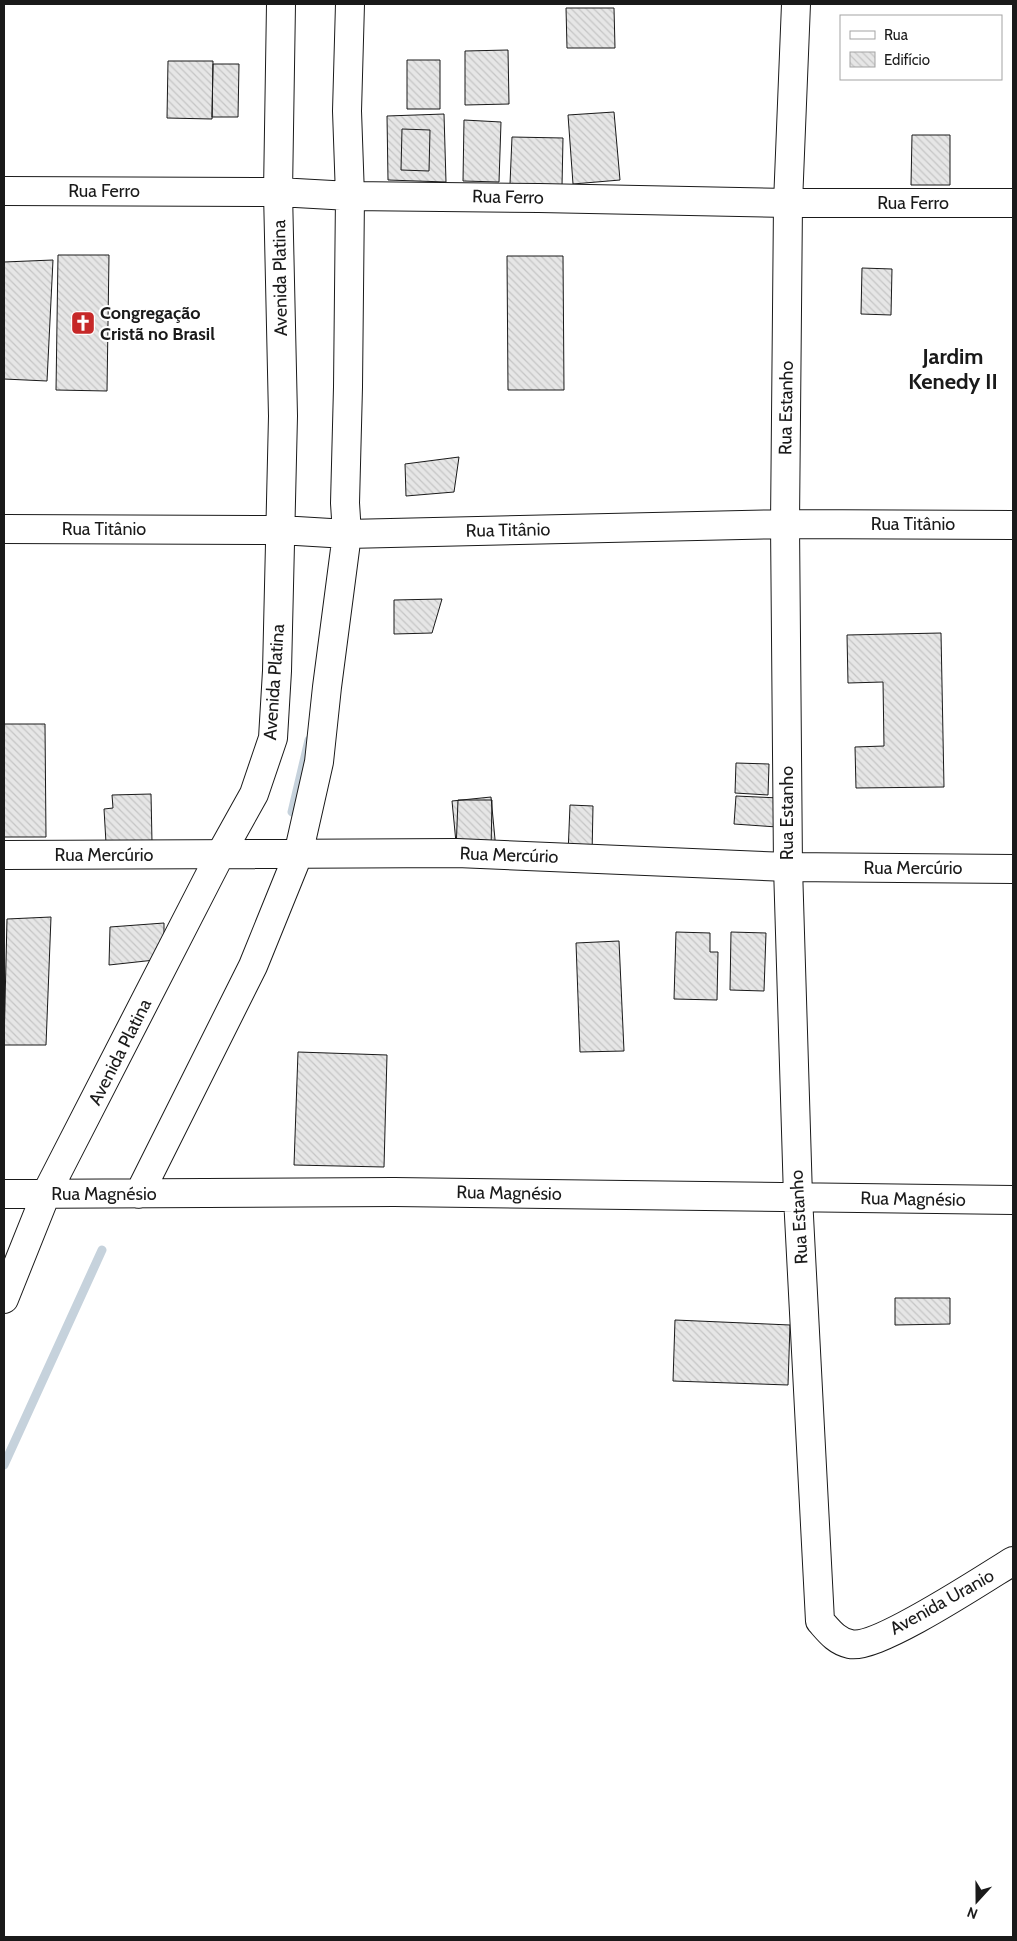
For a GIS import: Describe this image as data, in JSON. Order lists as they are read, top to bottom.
{
  "streets": {
    "street": [
      "Rua Ferro",
      "Avenida Platina",
      "Rua Estanho",
      "Rua Titânio",
      "Rua Mercúrio",
      "Rua Magnésio",
      "Avenida Uranio"
    ]
  },
  "crossings": [
    ["Rua Ferro", "Avenida Platina"],
    ["Rua Ferro", "Rua Estanho"],
    ["Avenida Platina", "Rua Titânio"],
    ["Avenida Platina", "Rua Mercúrio"],
    ["Avenida Platina", "Rua Magnésio"],
    ["Rua Estanho", "Rua Titânio"],
    ["Rua Estanho", "Rua Mercúrio"],
    ["Rua Estanho", "Rua Magnésio"],
    ["Rua Estanho", "Avenida Uranio"]
  ],
  "districts": ["Jardim Kenedy II"],
  "places": {
    "church": ["Congregação Cristã no Brasil"]
  },
  "legend": ["Rua", "Edifício"],
  "north": "bottom"
}
